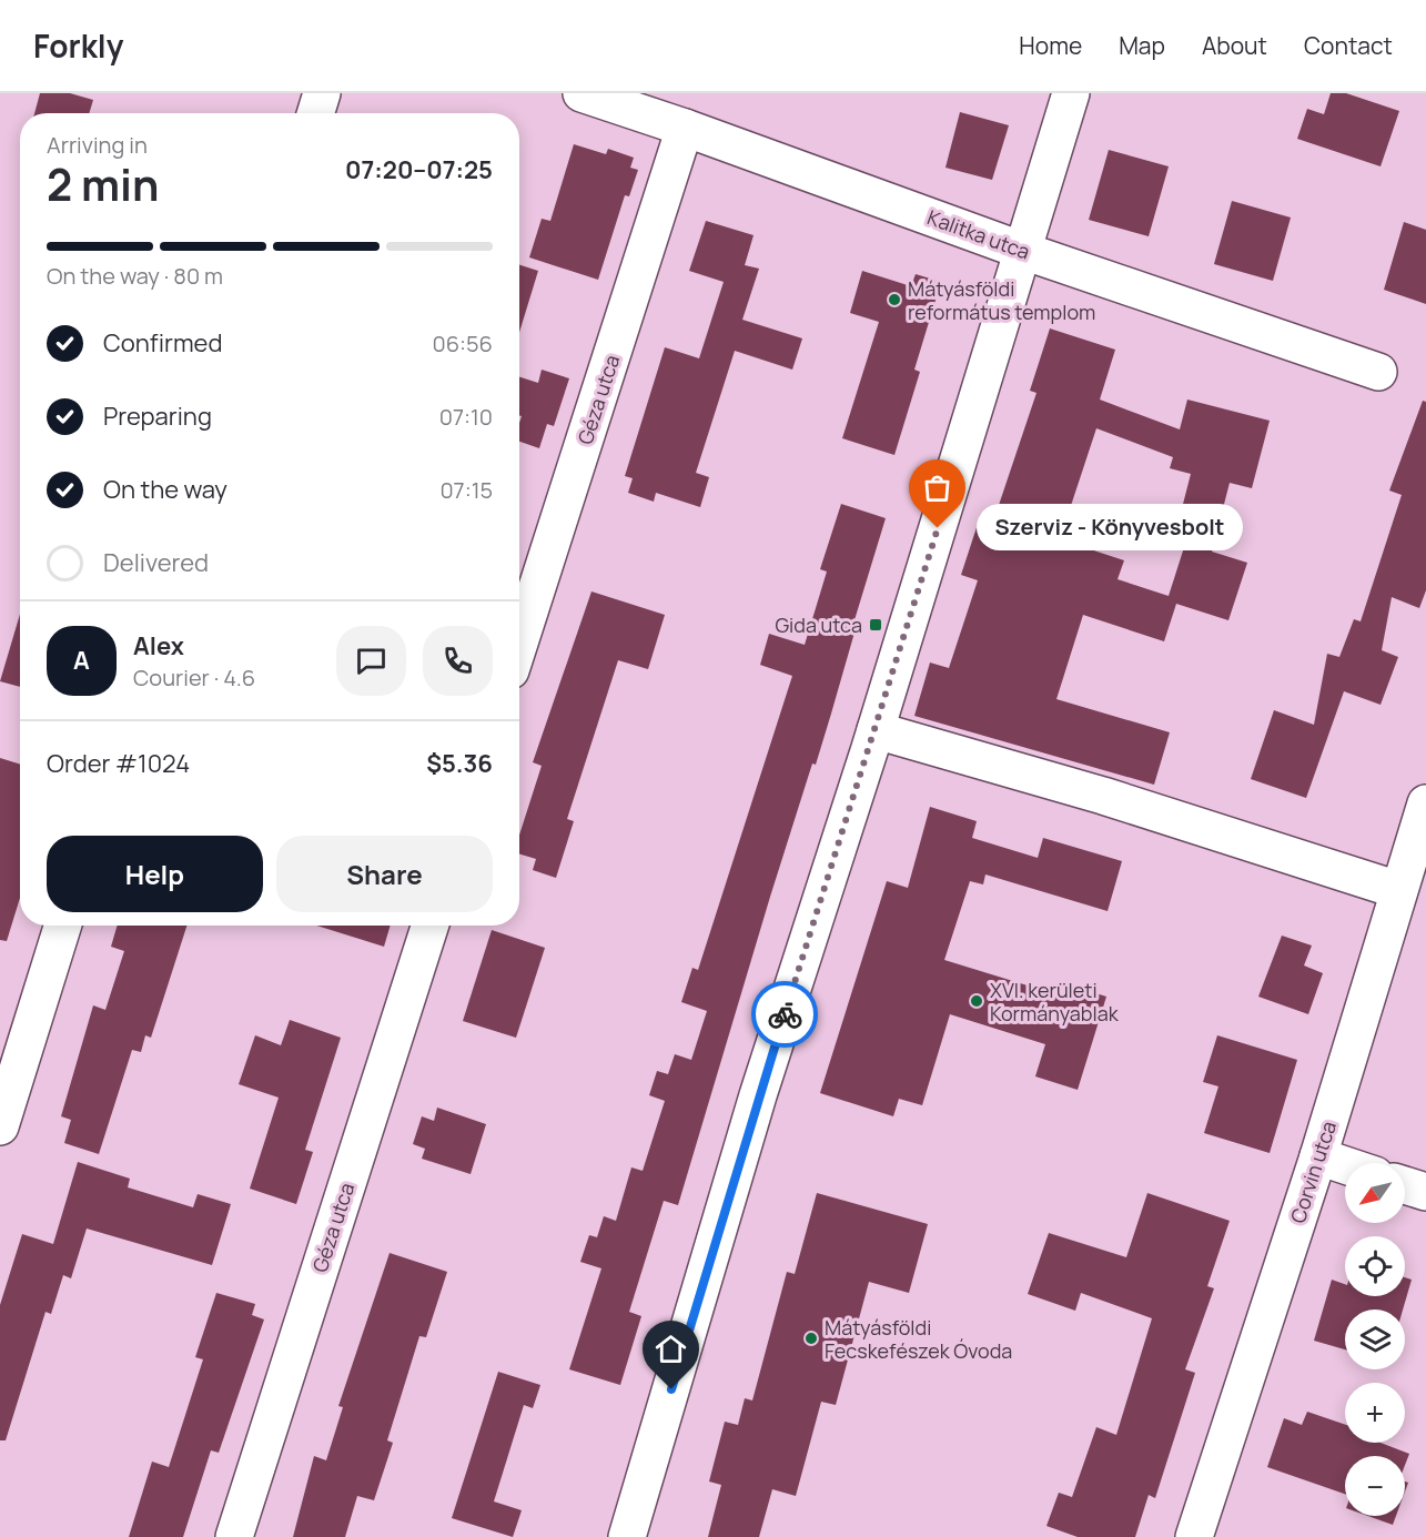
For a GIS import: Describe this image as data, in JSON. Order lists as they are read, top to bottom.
{
  "streets": {
    "street": ["Kalitka utca", "Géza utca", "Corvin utca"]
  },
  "crossings": [
    ["Kalitka utca", "Géza utca"]
  ],
  "places": {
    "other": [
      "Mátyásföldi református templom",
      "Szerviz - Könyvesbolt",
      "XVI. kerületi Kormányablak",
      "Mátyásföldi Fecskefészek Óvoda"
    ],
    "transit": ["Gida utca"]
  },
  "north": "bottom left",
  "page": {
    "header": "Forkly",
    "nav": [
      "Home",
      "Map",
      "About",
      "Contact"
    ],
    "heading": ["2 min", "Arriving in", "07:20–07:25"],
    "panel": [
      "Alex",
      "Courier · 4.6",
      "Order #1024",
      "$5.36"
    ],
    "bar": "On the way · 80 m",
    "list": [
      ["Confirmed", "06:56"],
      ["Preparing", "07:10"],
      ["On the way", "07:15"],
      "Delivered"
    ],
    "bubble": "Szerviz - Könyvesbolt",
    "round": "A",
    "buttons": ["Help", "Share"],
    "map_buttons": ["+", "−"]
  }
}
